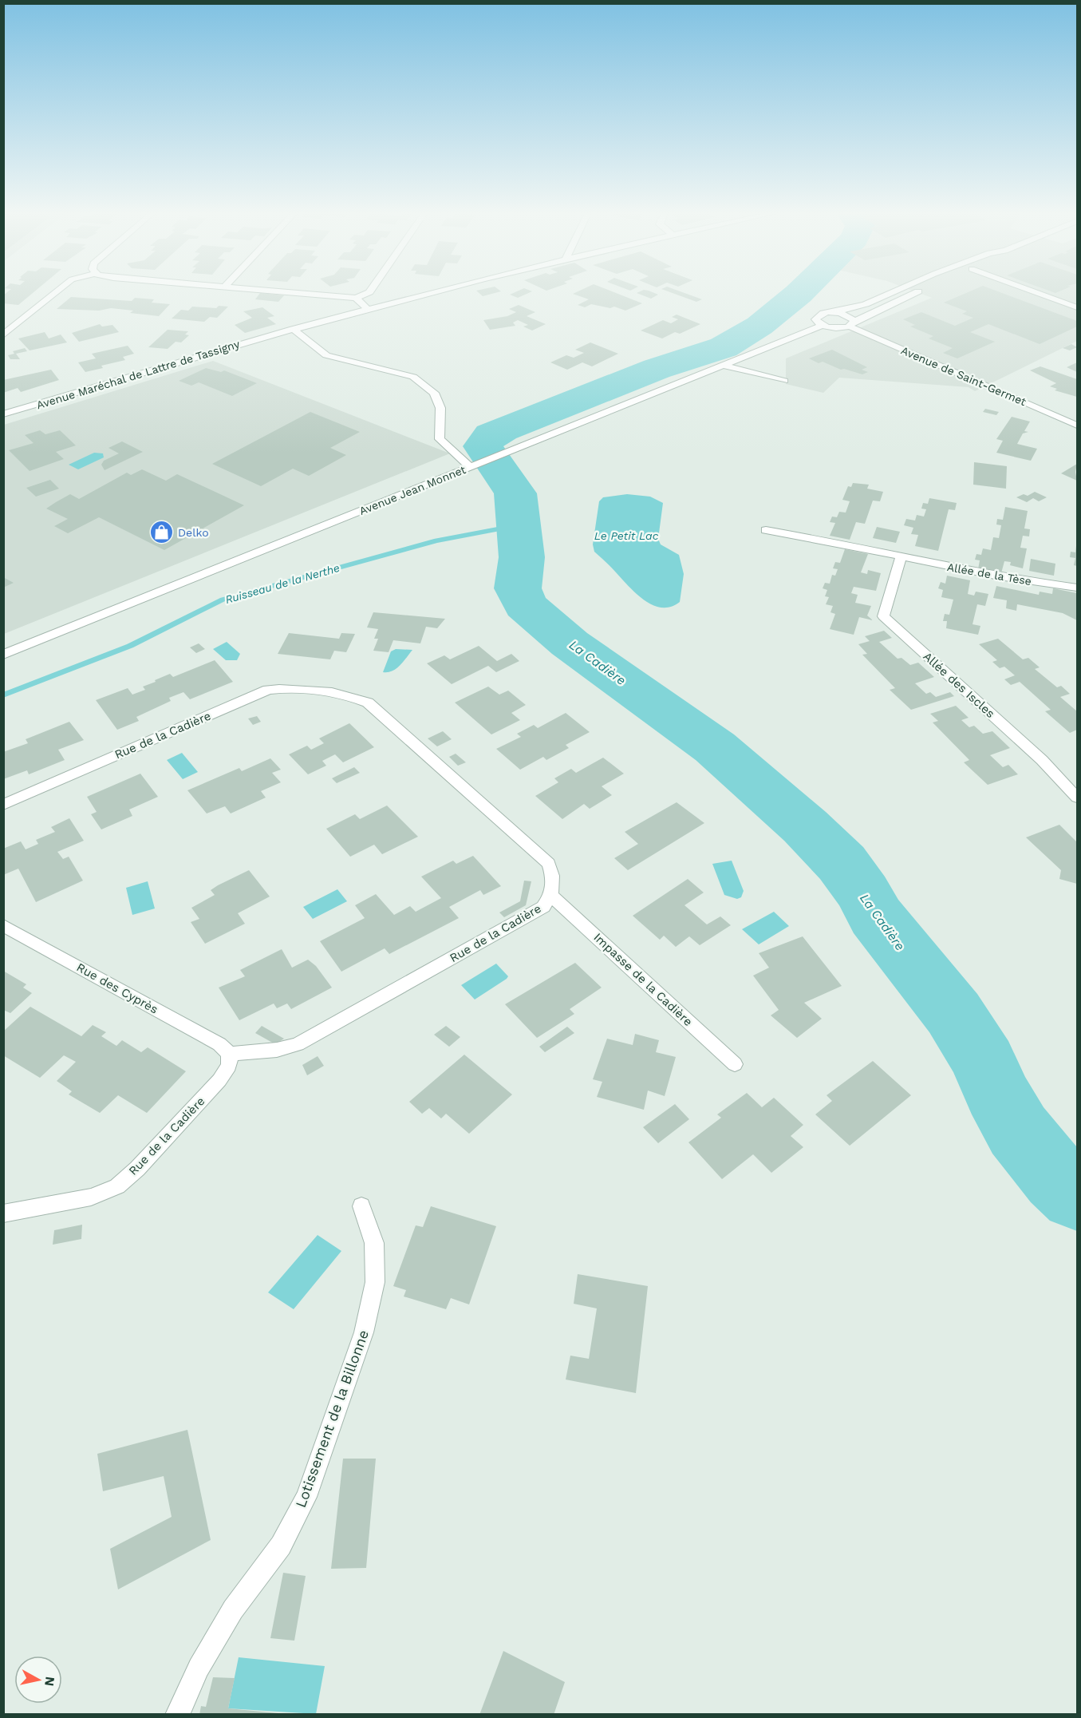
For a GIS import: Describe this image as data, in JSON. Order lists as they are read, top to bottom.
{
  "streets": {
    "street": [
      "Avenue Maréchal de Lattre de Tassigny",
      "Avenue de Saint-Germet",
      "Avenue Jean Monnet",
      "Allée de la Tèse",
      "Allée des Iscles",
      "Rue de la Cadière",
      "Impasse de la Cadière",
      "Rue des Cyprès",
      "Lotissement de la Billonne"
    ]
  },
  "crossings": [
    ["Allée de la Tèse", "Allée des Iscles"],
    ["Rue de la Cadière", "Impasse de la Cadière"],
    ["Rue de la Cadière", "Rue des Cyprès"]
  ],
  "water": ["Le Petit Lac", "Ruisseau de la Nerthe", "La Cadière"],
  "places": {
    "shop": ["Delko"]
  },
  "north": "right"
}
